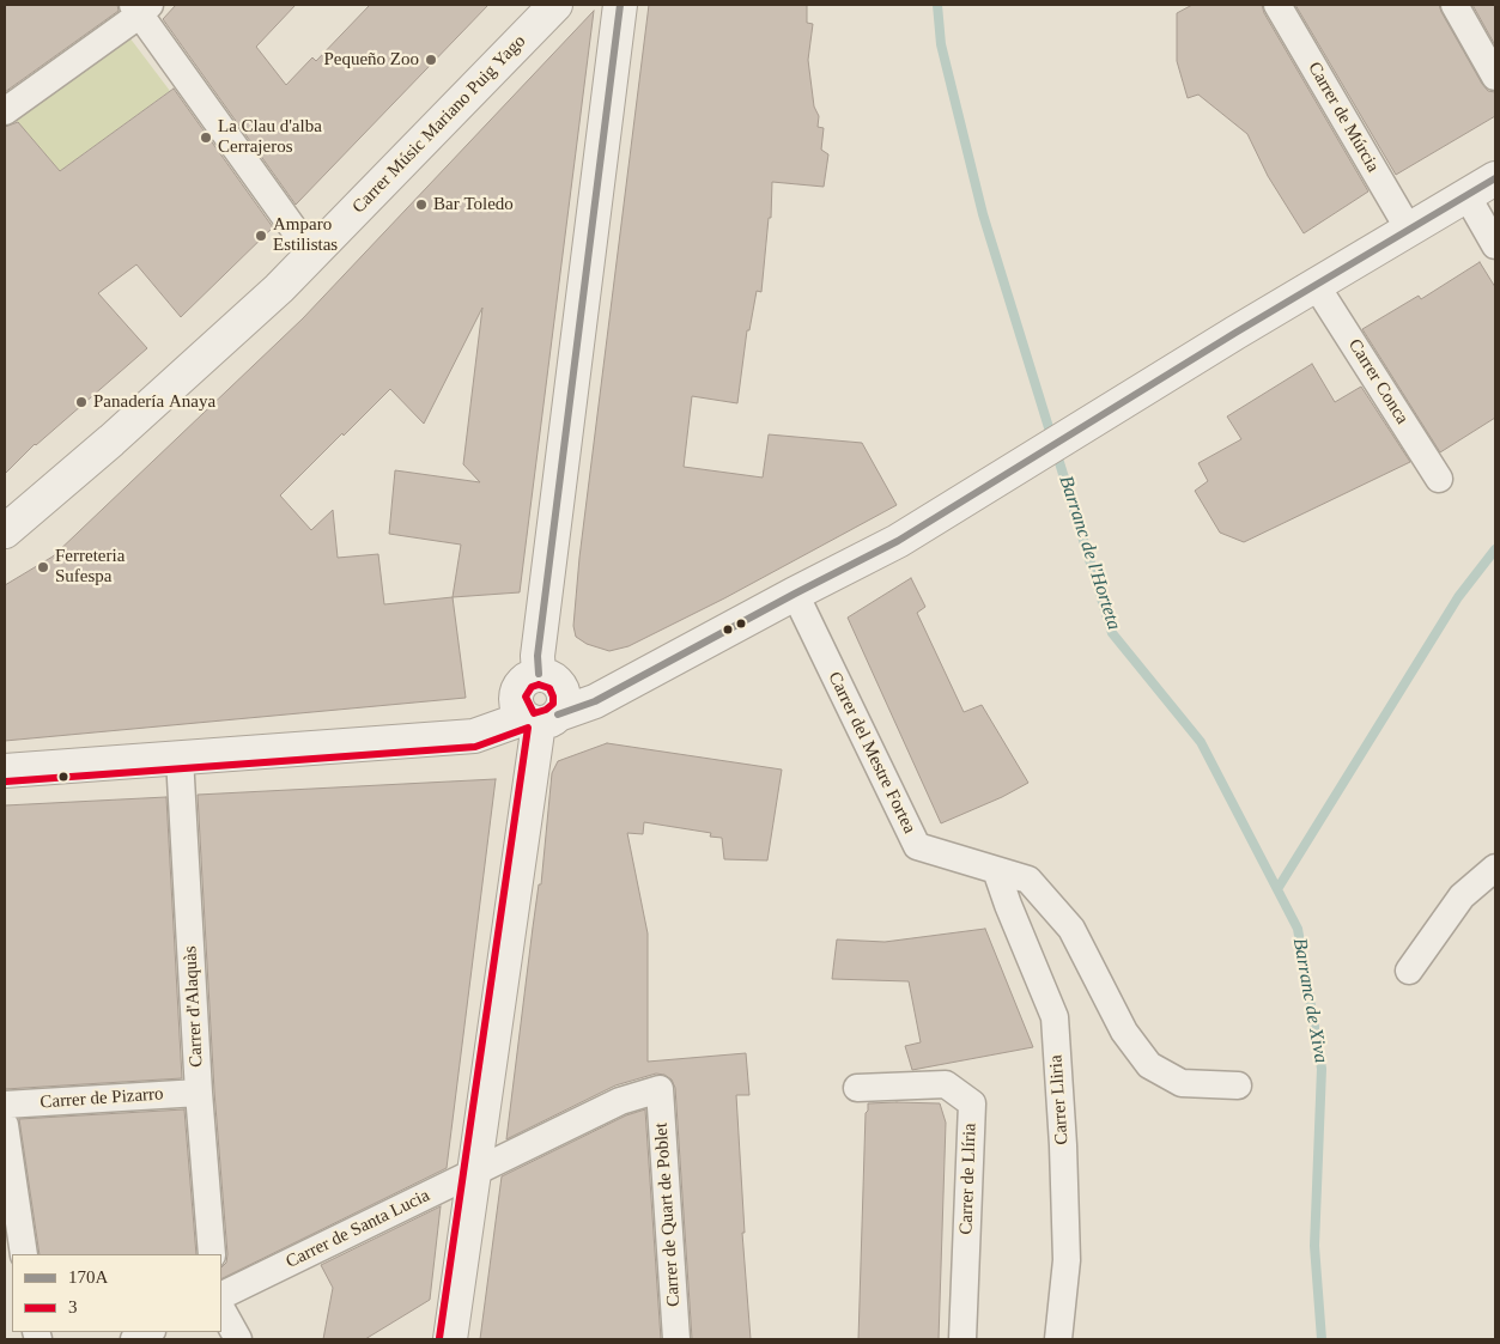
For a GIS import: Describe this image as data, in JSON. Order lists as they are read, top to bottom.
{
  "streets": {
    "street": [
      "Carrer de Múrcia",
      "Carrer Músic Mariano Puig Yago",
      "Carrer Conca",
      "Carrer del Mestre Fortea",
      "Carrer d'Alaquàs",
      "Carrer de Pizarro",
      "Carrer Lliria",
      "Carrer de Llíria",
      "Carrer de Quart de Poblet",
      "Carrer de Santa Lucia"
    ]
  },
  "crossings": [
    ["Carrer del Mestre Fortea", "Carrer Lliria"],
    ["Carrer d'Alaquàs", "Carrer de Pizarro"],
    ["Carrer de Quart de Poblet", "Carrer de Santa Lucia"]
  ],
  "water": ["Barranc de l'Horteta", "Barranc de Xiva"],
  "places": [
    "Pequeño Zoo",
    "La Clau d'alba Cerrajeros",
    "Bar Toledo",
    "Amparo Estilistas",
    "Panadería Anaya",
    "Ferreteria Sufespa"
  ],
  "lines": ["transit line 170A", "transit line 3"],
  "legend": ["170A", "3"]
}
